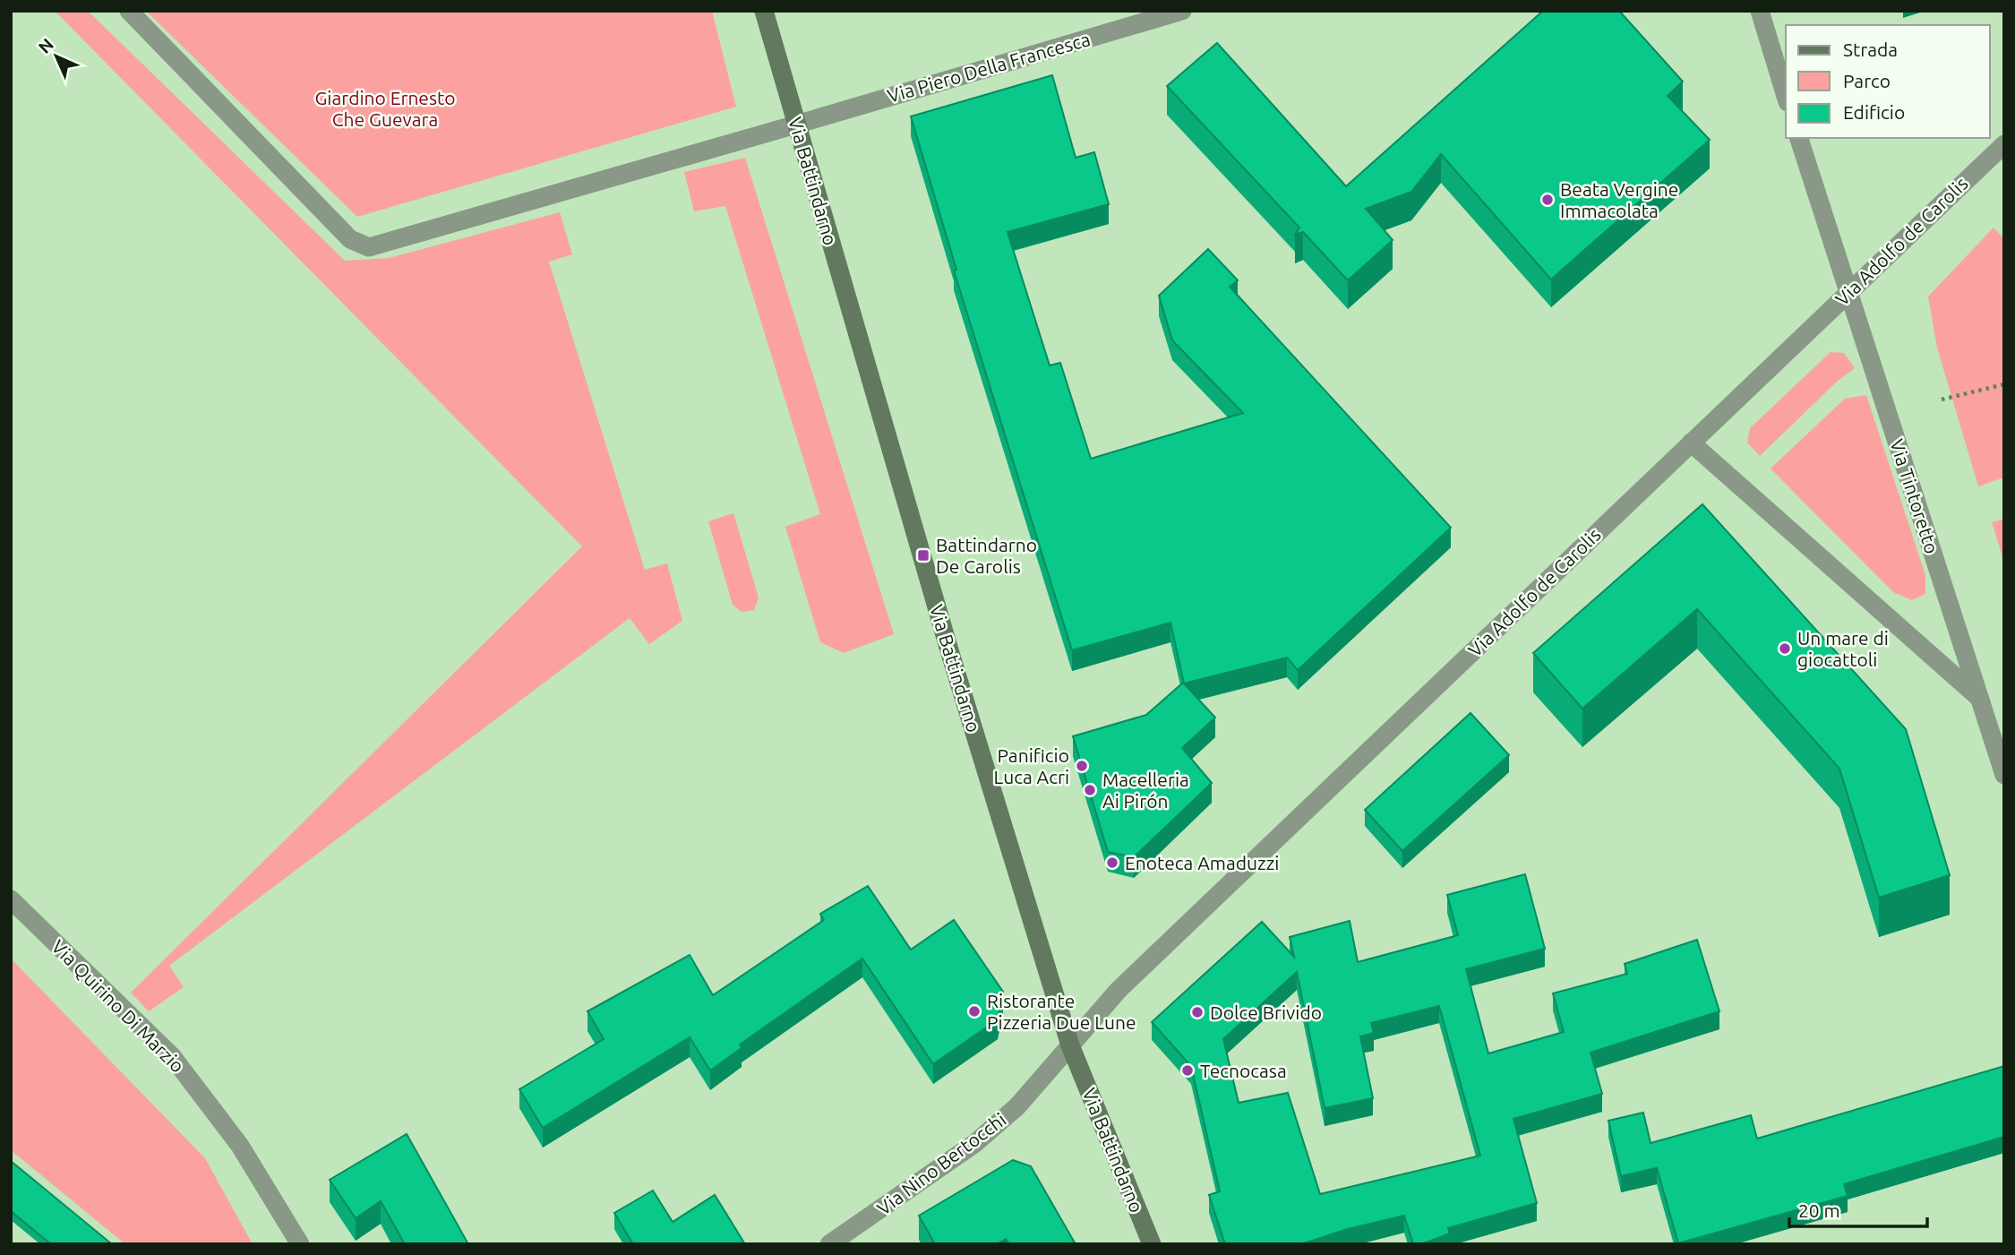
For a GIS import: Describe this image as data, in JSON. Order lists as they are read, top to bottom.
{
  "streets": {
    "street": [
      "Via Piero Della Francesca",
      "Via Battindarno",
      "Via Adolfo de Carolis",
      "Via Tintoretto",
      "Via Quirino Di Marzio",
      "Via Nino Bertocchi"
    ]
  },
  "crossings": [
    ["Via Piero Della Francesca", "Via Battindarno"],
    ["Via Battindarno", "Via Adolfo de Carolis"],
    ["Via Battindarno", "Via Nino Bertocchi"],
    ["Via Adolfo de Carolis", "Via Tintoretto"],
    ["Via Adolfo de Carolis", "Via Nino Bertocchi"]
  ],
  "parks": ["Giardino Ernesto Che Guevara"],
  "places": {
    "other": [
      "Beata Vergine Immacolata",
      "Un mare di giocattoli",
      "Panificio Luca Acri",
      "Macelleria Ai Pirón",
      "Enoteca Amaduzzi",
      "Ristorante Pizzeria Due Lune",
      "Dolce Brivido",
      "Tecnocasa"
    ],
    "transit": ["Battindarno De Carolis"]
  },
  "legend": ["Strada", "Parco", "Edificio"],
  "scale_bar": "20 m",
  "north": "top left"
}
